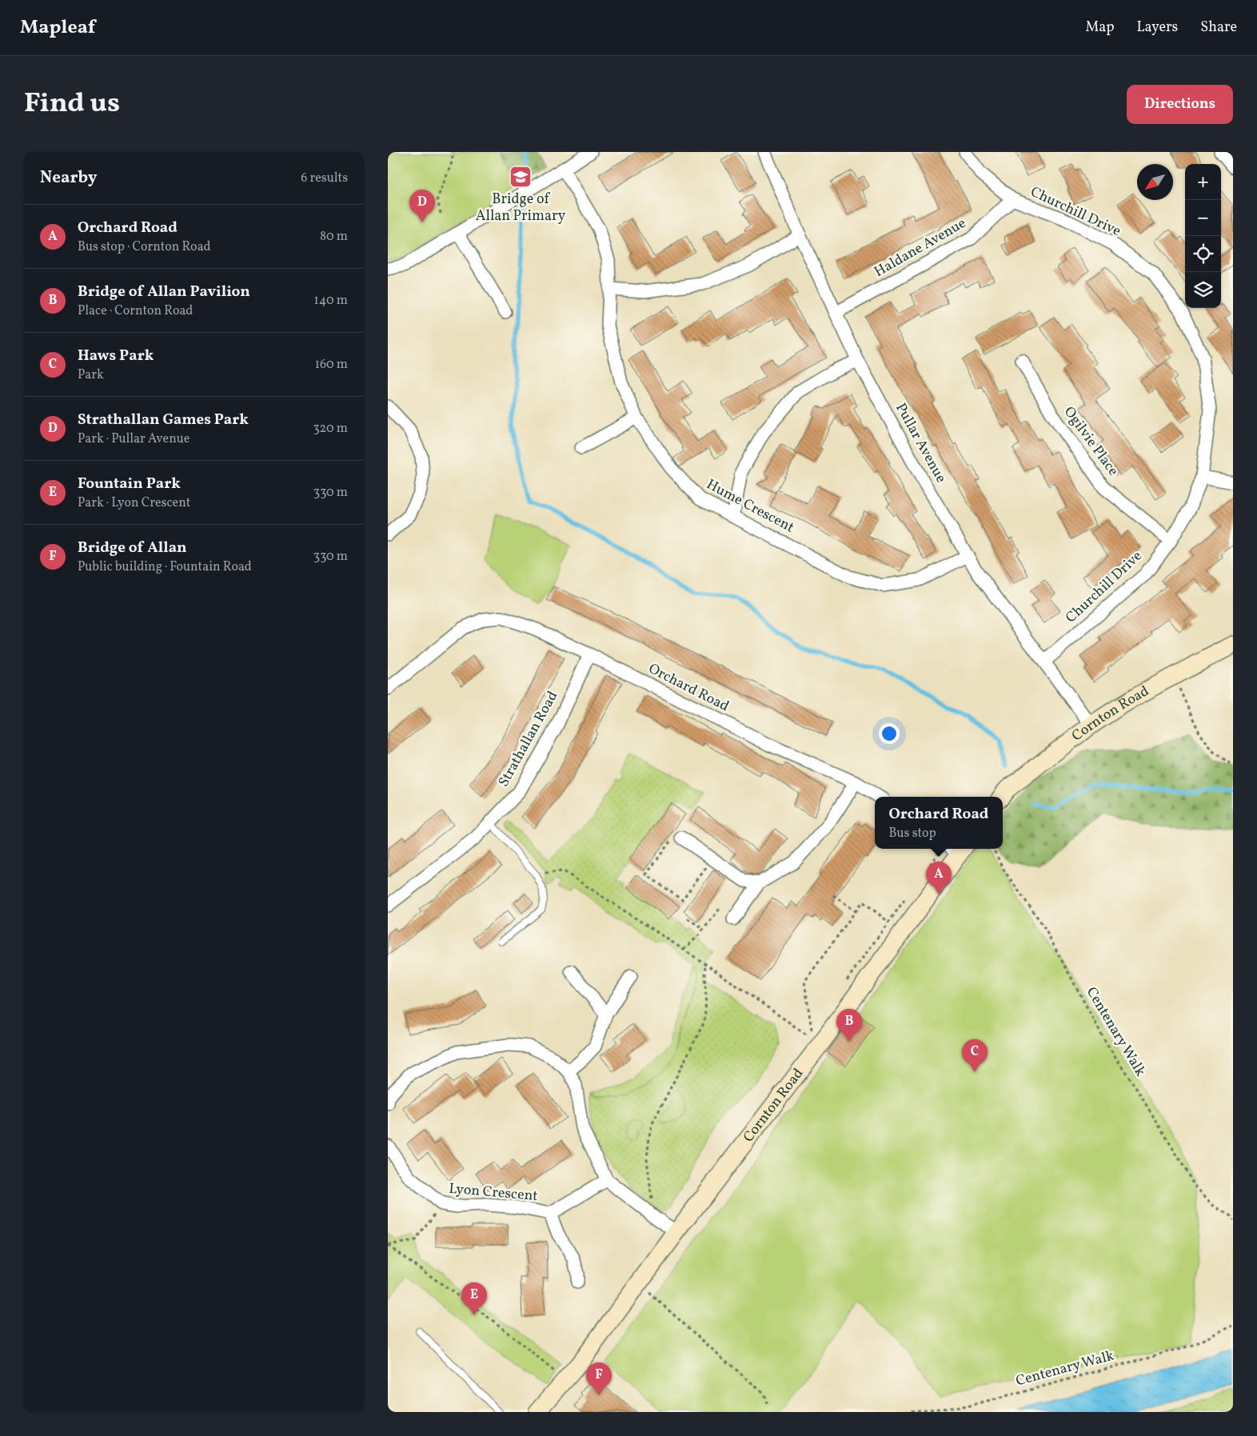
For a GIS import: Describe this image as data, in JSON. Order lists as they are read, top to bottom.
{
  "streets": {
    "main road": ["Cornton Road"],
    "street": [
      "Churchill Drive",
      "Haldane Avenue",
      "Ogilvie Place",
      "Pullar Avenue",
      "Hume Crescent",
      "Orchard Road",
      "Strathallan Road",
      "Lyon Crescent"
    ],
    "path": ["Centenary Walk"]
  },
  "crossings": [
    ["Churchill Drive", "Haldane Avenue"],
    ["Churchill Drive", "Ogilvie Place"],
    ["Churchill Drive", "Pullar Avenue"],
    ["Haldane Avenue", "Pullar Avenue"],
    ["Pullar Avenue", "Hume Crescent"],
    ["Pullar Avenue", "Cornton Road"],
    ["Orchard Road", "Strathallan Road"]
  ],
  "places": {
    "school or university": ["Bridge of Allan Primary"]
  },
  "north": "bottom left",
  "page": {
    "header": "Mapleaf",
    "nav": ["Map", "Layers", "Share"],
    "title": "Find us",
    "buttons": "Directions",
    "heading": ["Nearby", "6 results"],
    "map_buttons": ["+", "−"],
    "pins": [
      "D",
      "A",
      "B",
      "C",
      "E",
      "F"
    ],
    "list": [
      {
        "mark": "A",
        "name": "Orchard Road",
        "note": "Bus stop · Cornton Road",
        "value": "80 m"
      },
      {
        "mark": "B",
        "name": "Bridge of Allan Pavilion",
        "note": "Place · Cornton Road",
        "value": "140 m"
      },
      {
        "mark": "C",
        "name": "Haws Park",
        "note": "Park",
        "value": "160 m"
      },
      {
        "mark": "D",
        "name": "Strathallan Games Park",
        "note": "Park · Pullar Avenue",
        "value": "320 m"
      },
      {
        "mark": "E",
        "name": "Fountain Park",
        "note": "Park · Lyon Crescent",
        "value": "330 m"
      },
      {
        "mark": "F",
        "name": "Bridge of Allan",
        "note": "Public building · Fountain Road",
        "value": "330 m"
      }
    ],
    "popup": ["Orchard Road", "Bus stop"]
  }
}
